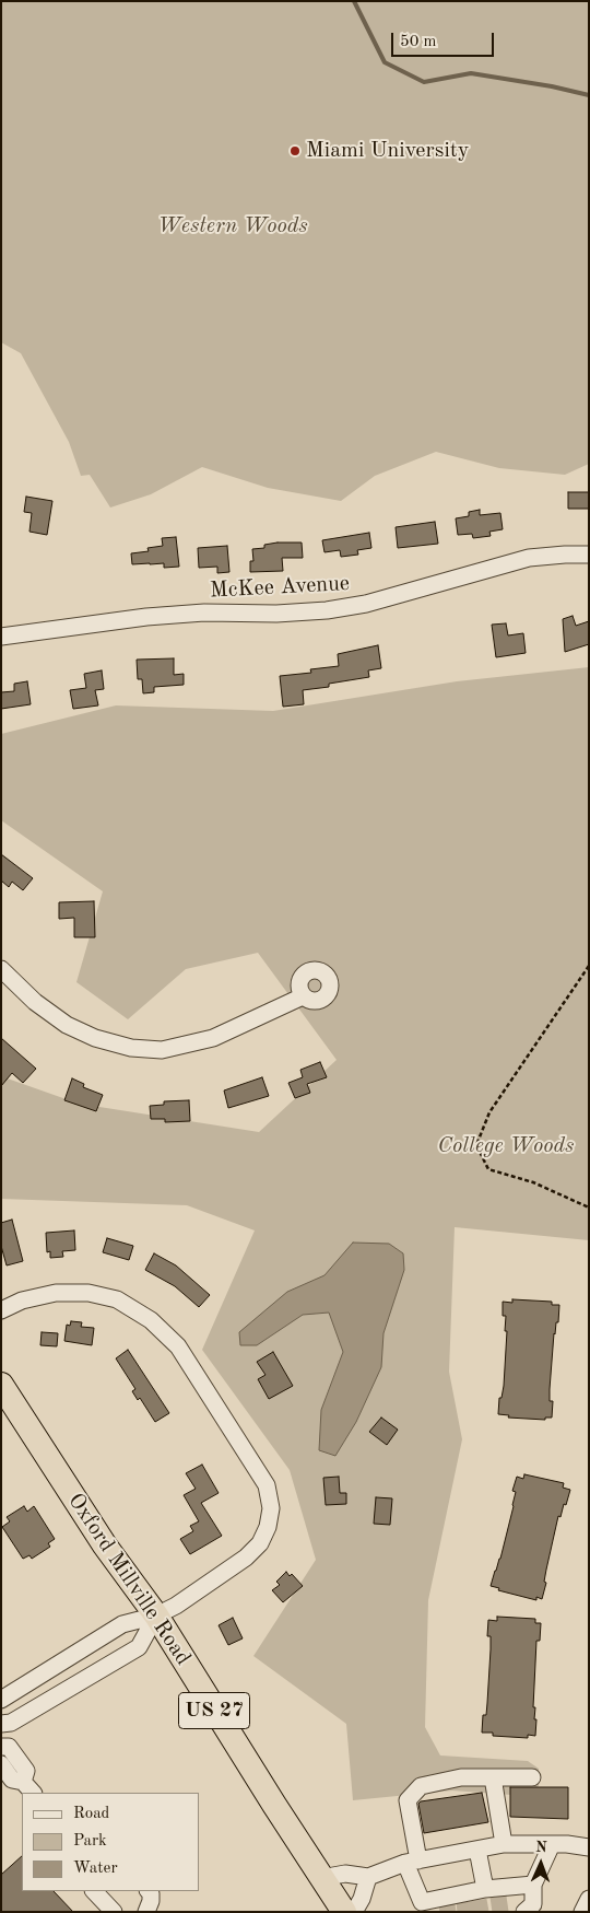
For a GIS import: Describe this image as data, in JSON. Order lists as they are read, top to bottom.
{
  "streets": {
    "highway": ["Oxford Millville Road", "US 27"],
    "street": ["McKee Avenue"]
  },
  "parks": ["Western Woods", "College Woods"],
  "places": ["Miami University"],
  "legend": ["Road", "Park", "Water"],
  "scale_bar": "50 m",
  "north": "top"
}
